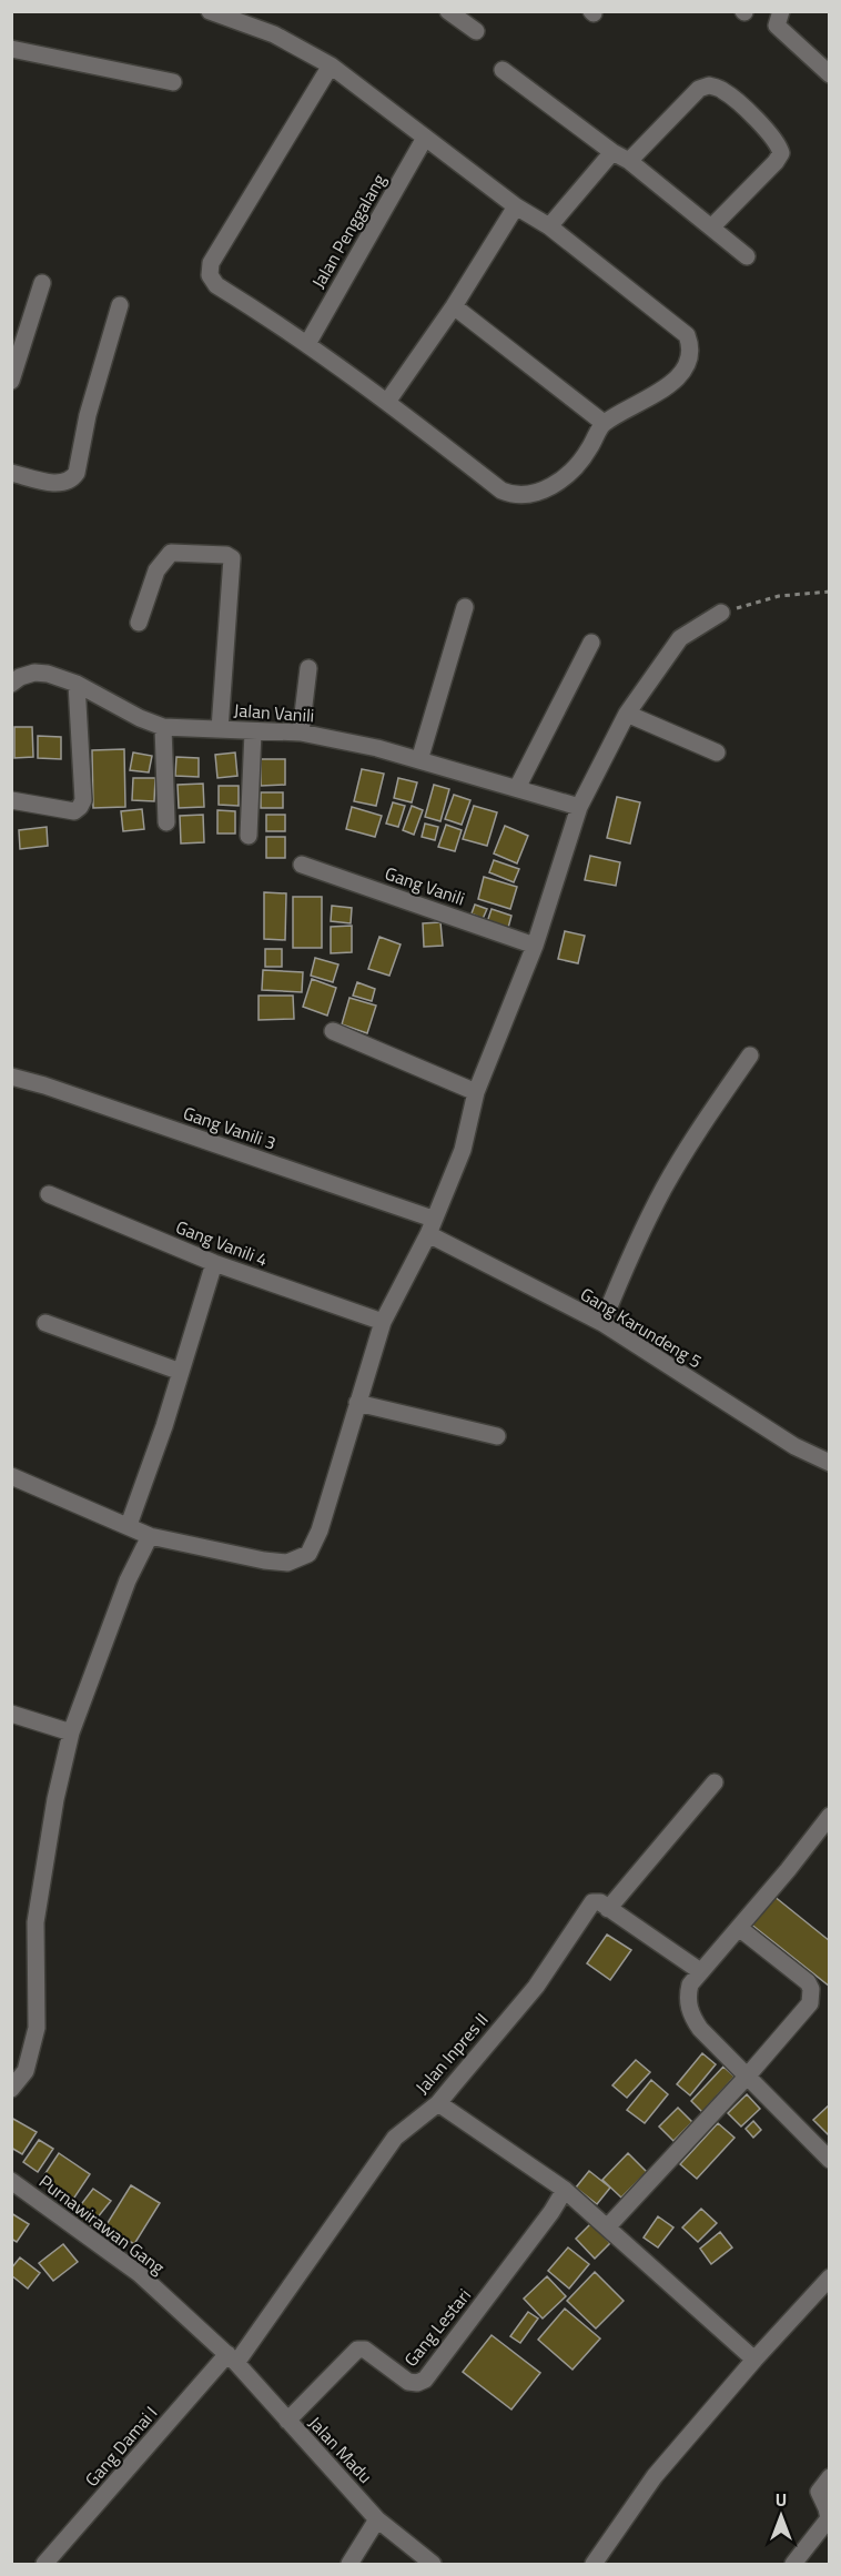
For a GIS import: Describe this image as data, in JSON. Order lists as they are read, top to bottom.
{
  "streets": {
    "street": [
      "Jalan Penggalang",
      "Jalan Vanili",
      "Gang Vanili",
      "Gang Vanili 3",
      "Gang Vanili 4",
      "Gang Karundeng 5",
      "Jalan Inpres II",
      "Purnawirawan Gang",
      "Gang Lestari",
      "Gang Damai I",
      "Jalan Madu"
    ]
  },
  "crossings": [
    ["Gang Vanili 3", "Gang Karundeng 5"],
    ["Jalan Inpres II", "Purnawirawan Gang"],
    ["Jalan Inpres II", "Gang Damai I"],
    ["Jalan Inpres II", "Jalan Madu"],
    ["Purnawirawan Gang", "Gang Damai I"],
    ["Purnawirawan Gang", "Jalan Madu"],
    ["Gang Lestari", "Jalan Madu"],
    ["Gang Damai I", "Jalan Madu"]
  ],
  "north": "top"
}
